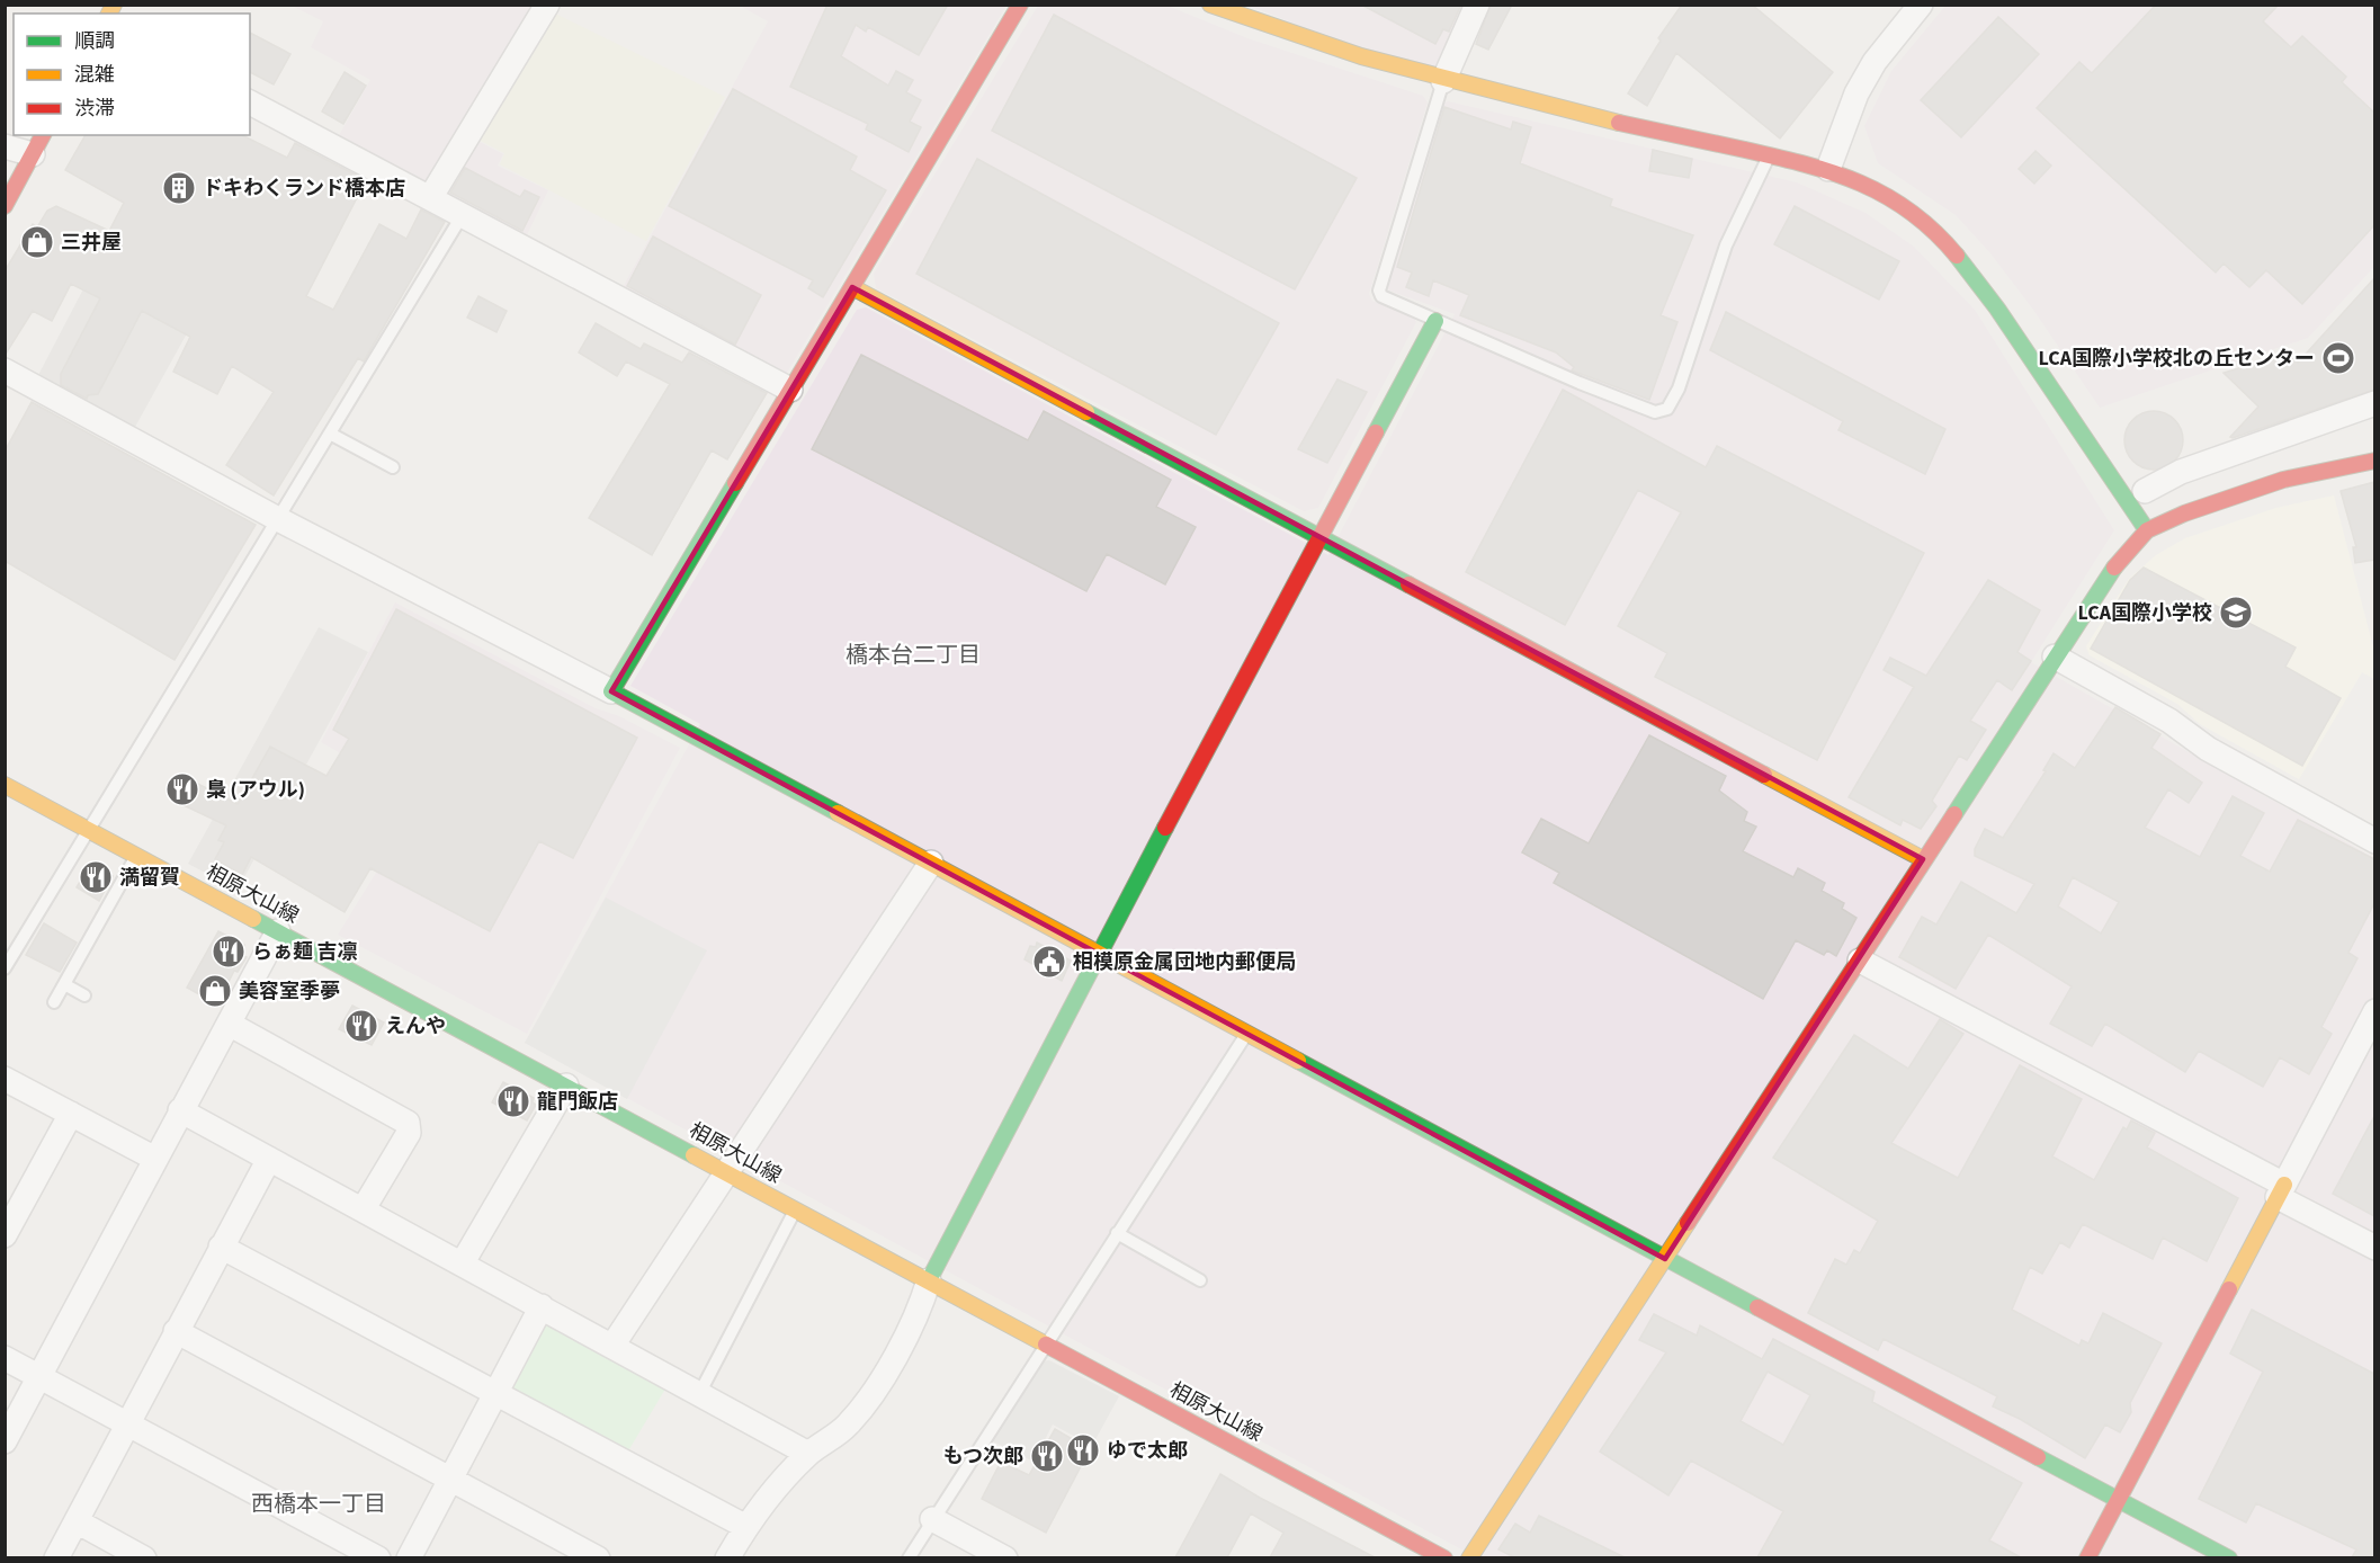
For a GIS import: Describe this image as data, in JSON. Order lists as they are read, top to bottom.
{
  "streets": {
    "street": ["相原大山線"]
  },
  "districts": ["橋本台二丁目", "西橋本一丁目"],
  "places": {
    "building": ["ドキわくランド橋本店"],
    "shop": ["三井屋", "美容室季夢"],
    "sports": ["LCA国際小学校北の丘センター"],
    "school or university": ["LCA国際小学校"],
    "restaurant": [
      "梟 (アウル)",
      "満留賀",
      "らぁ麺 吉凛",
      "えんや",
      "龍門飯店",
      "ゆで太郎",
      "もつ次郎"
    ],
    "public building": ["相模原金属団地内郵便局"]
  },
  "legend": ["順調", "混雑", "渋滞"]
}
